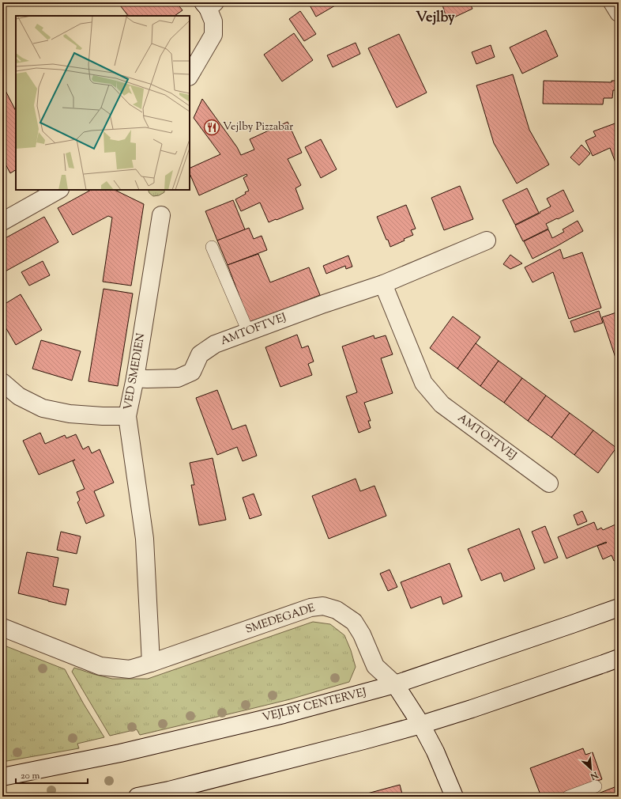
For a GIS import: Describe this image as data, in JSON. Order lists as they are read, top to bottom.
{
  "streets": {
    "street": [
      "AMTOFTVEJ",
      "VED SMEDIEN",
      "SMEDEGADE",
      "VEJLBY CENTERVEJ"
    ]
  },
  "crossings": [
    ["AMTOFTVEJ", "VED SMEDIEN"],
    ["SMEDEGADE", "VEJLBY CENTERVEJ"]
  ],
  "districts": ["Vejlby"],
  "places": {
    "restaurant": ["Vejlby Pizzabar"]
  },
  "scale_bar": "20 m",
  "north": "bottom right"
}
